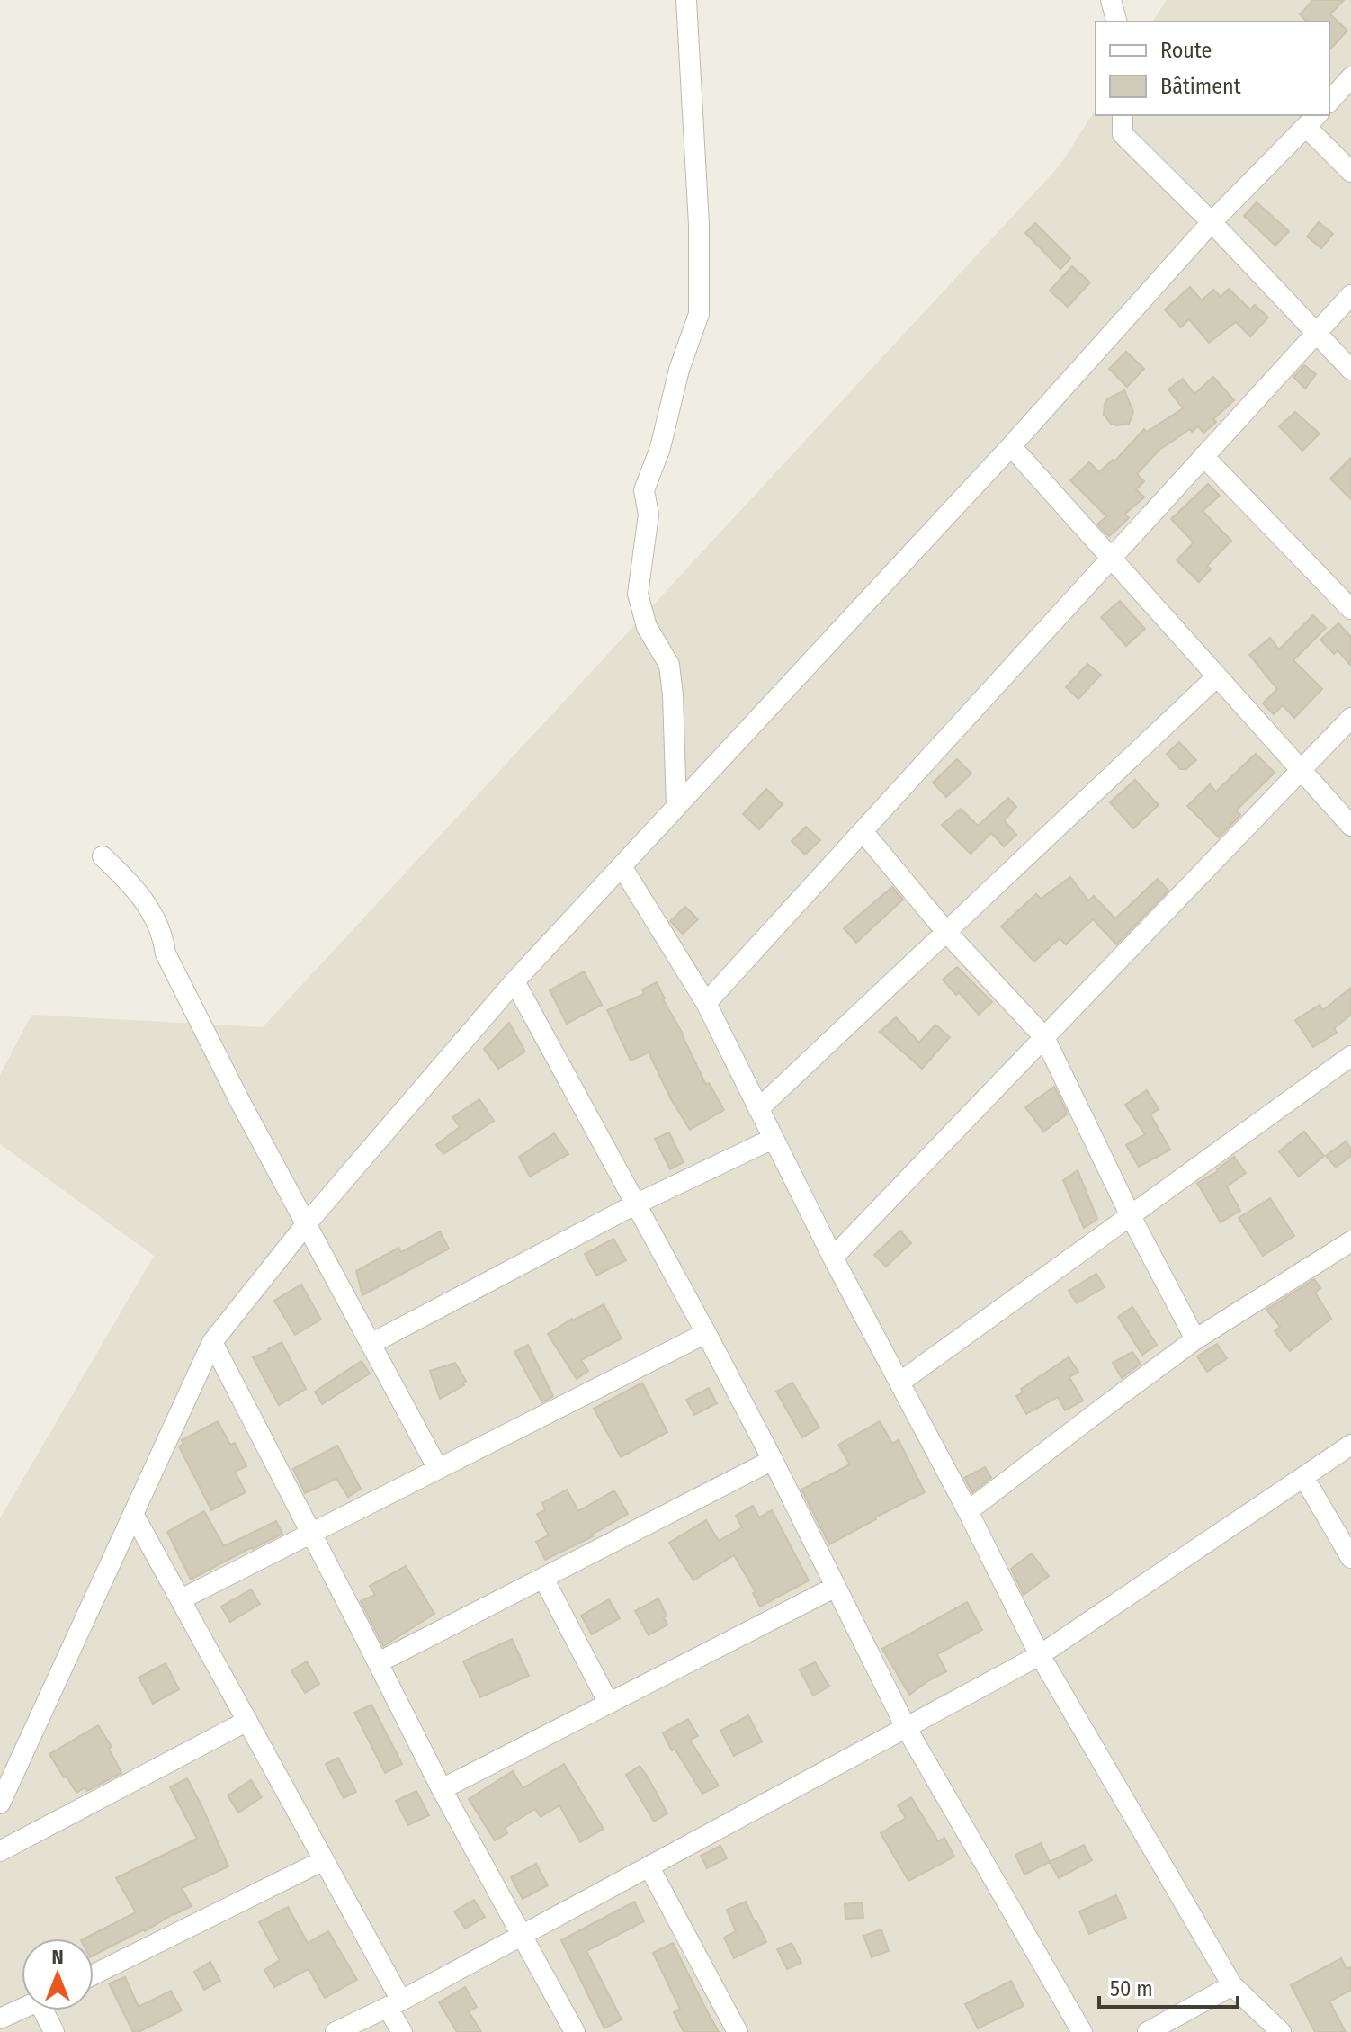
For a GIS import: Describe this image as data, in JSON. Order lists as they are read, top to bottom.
{
  "legend": ["Route", "Bâtiment"],
  "scale_bar": "50 m",
  "north": "top"
}
